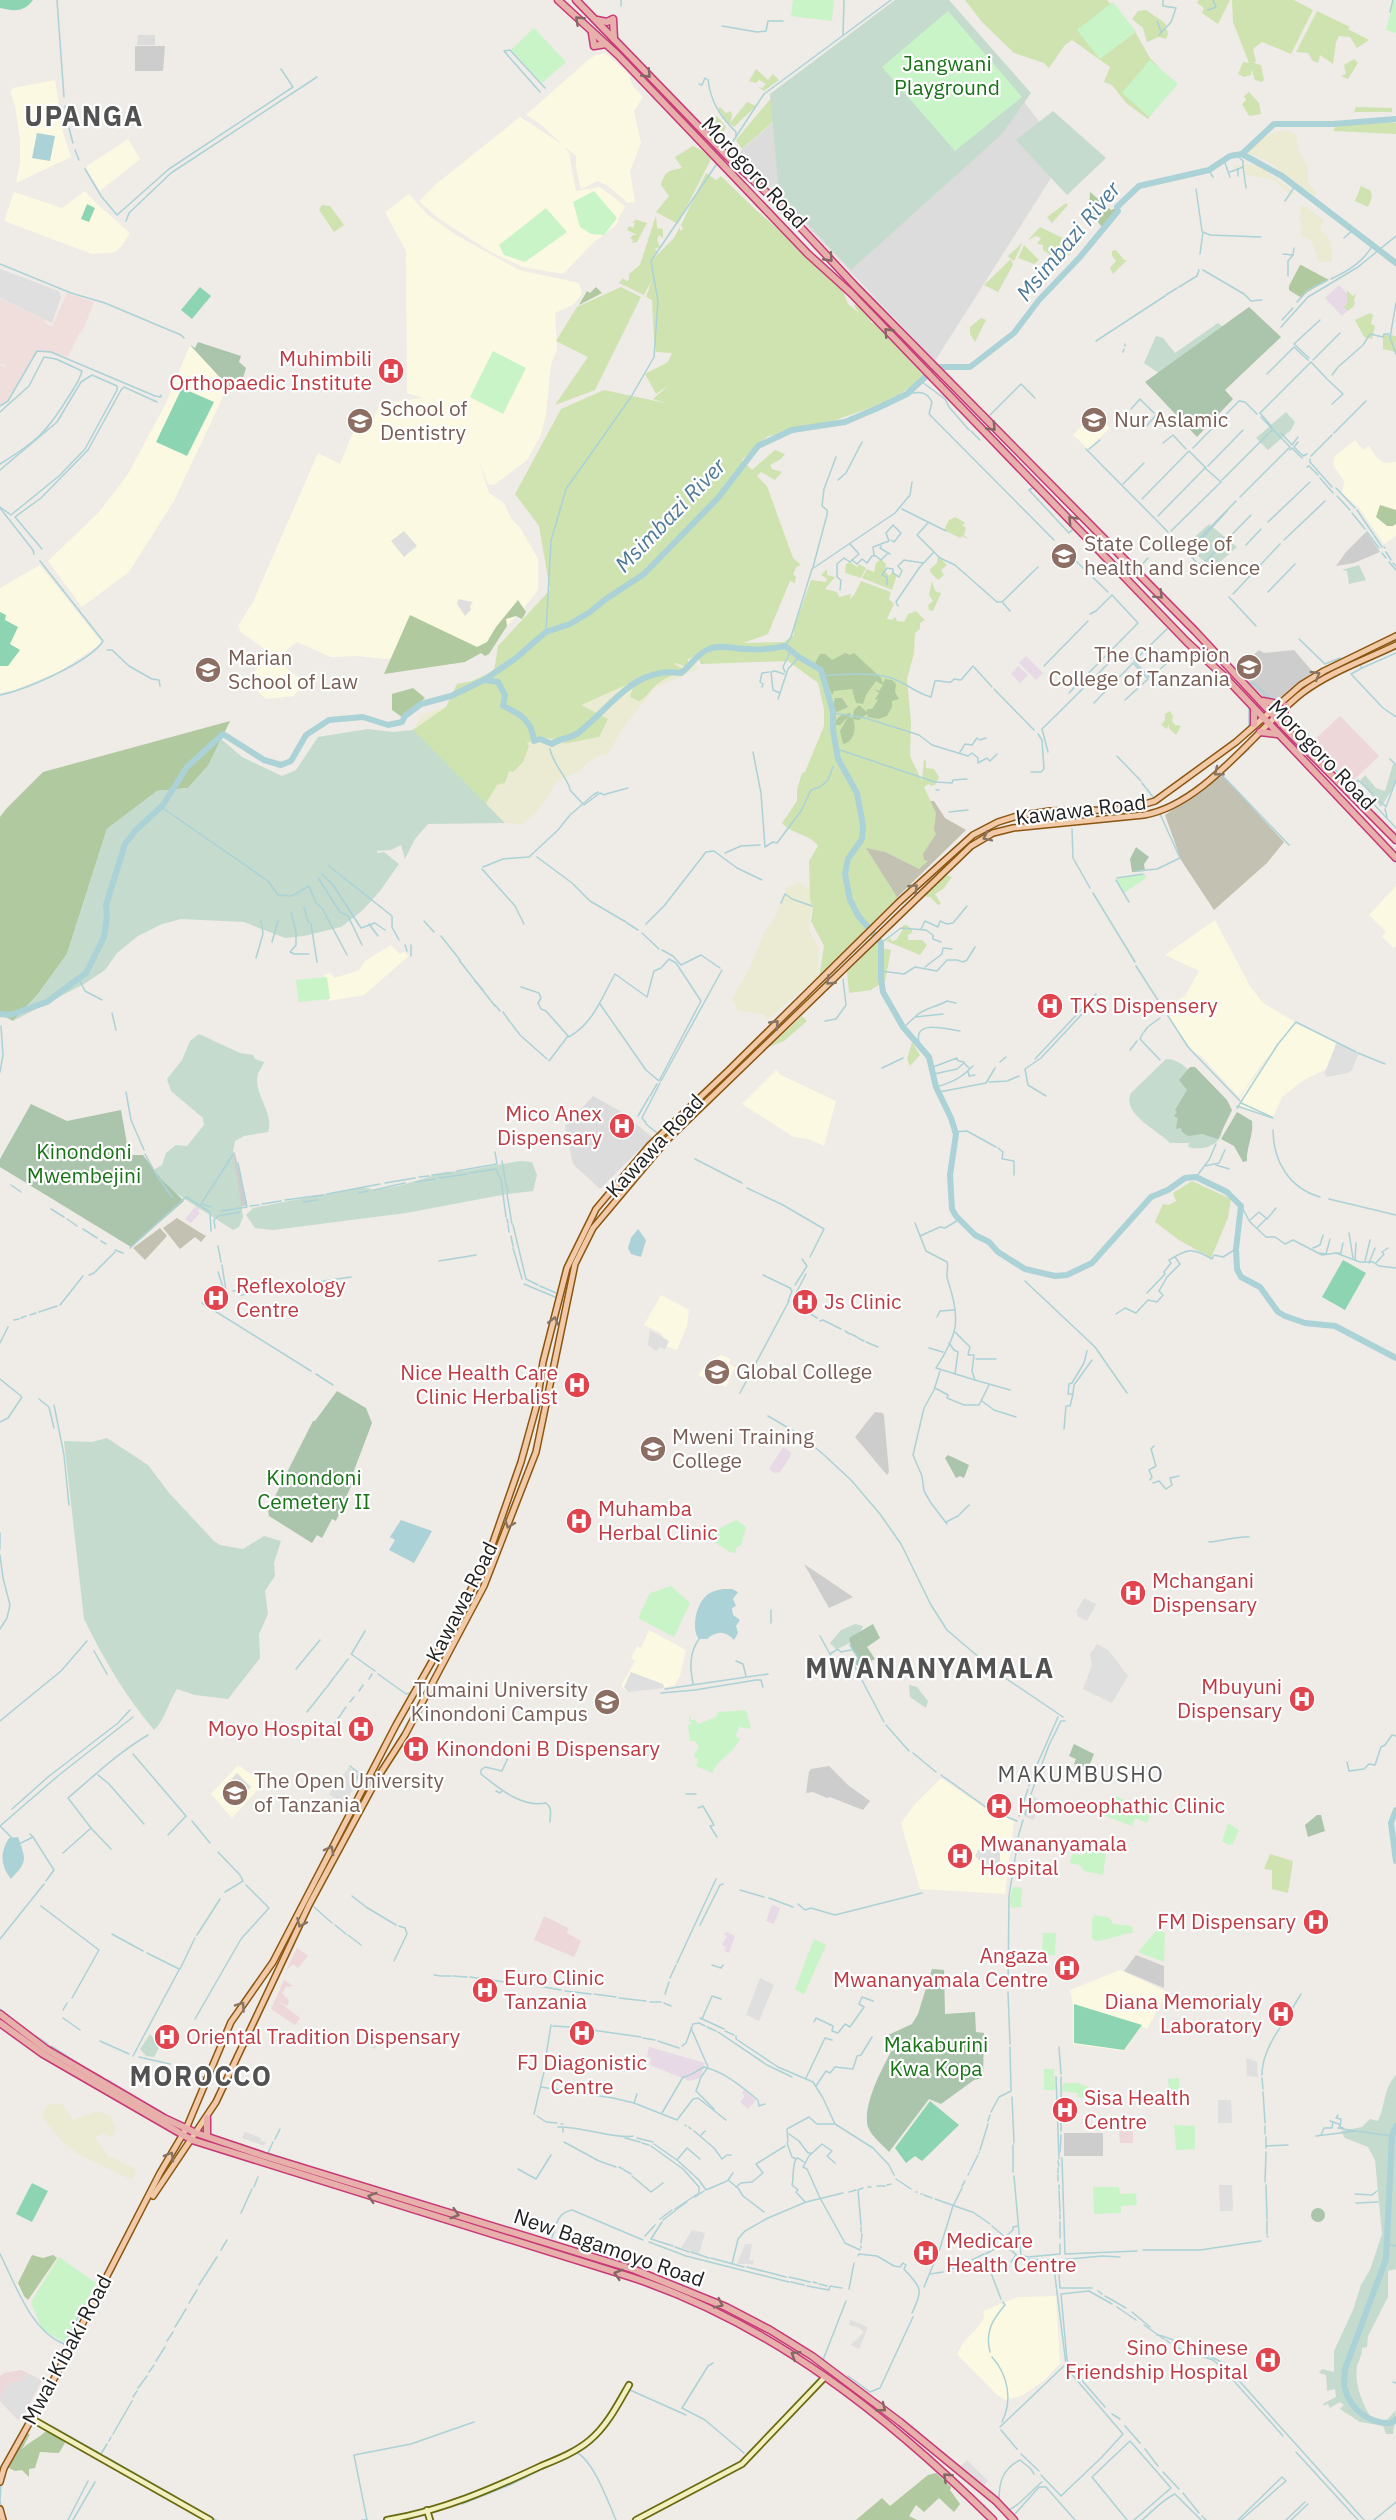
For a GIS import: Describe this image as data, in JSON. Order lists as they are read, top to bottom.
{
  "streets": {
    "highway": ["Morogoro Road", "New Bagamoyo Road"],
    "main road": ["Kawawa Road", "Mwai Kibaki Road"]
  },
  "crossings": [
    ["Morogoro Road", "Kawawa Road"],
    ["Kawawa Road", "New Bagamoyo Road"],
    ["Kawawa Road", "Mwai Kibaki Road"],
    ["New Bagamoyo Road", "Mwai Kibaki Road"]
  ],
  "districts": [
    "UPANGA",
    "MWANANYAMALA",
    "MAKUMBUSHO",
    "MOROCCO"
  ],
  "water": ["Msimbazi River"],
  "parks": [
    "Jangwani Playground",
    "Kinondoni Mwembejini",
    "Kinondoni Cemetery II",
    "Makaburini Kwa Kopa"
  ],
  "places": {
    "hospital": [
      "Muhimbili Orthopaedic Institute",
      "TKS Dispensery",
      "Mico Anex Dispensary",
      "Reflexology Centre",
      "Js Clinic",
      "Nice Health Care Clinic Herbalist",
      "Muhamba Herbal Clinic",
      "Mchangani Dispensary",
      "Mbuyuni Dispensary",
      "Moyo Hospital",
      "Kinondoni B Dispensary",
      "Homoeophathic Clinic",
      "Mwananyamala Hospital",
      "FM Dispensary",
      "Angaza Mwananyamala Centre",
      "Euro Clinic Tanzania",
      "Diana Memorialy Laboratory",
      "FJ Diagonistic Centre",
      "Oriental Tradition Dispensary",
      "Sisa Health Centre",
      "Medicare Health Centre",
      "Sino Chinese Friendship Hospital"
    ],
    "school or university": [
      "Nur Aslamic",
      "School of Dentistry",
      "State College of health and science",
      "The Champion College of Tanzania",
      "Marian School of Law",
      "Global College",
      "Mweni Training College",
      "Tumaini University Kinondoni Campus",
      "The Open University of Tanzania"
    ]
  }
}
